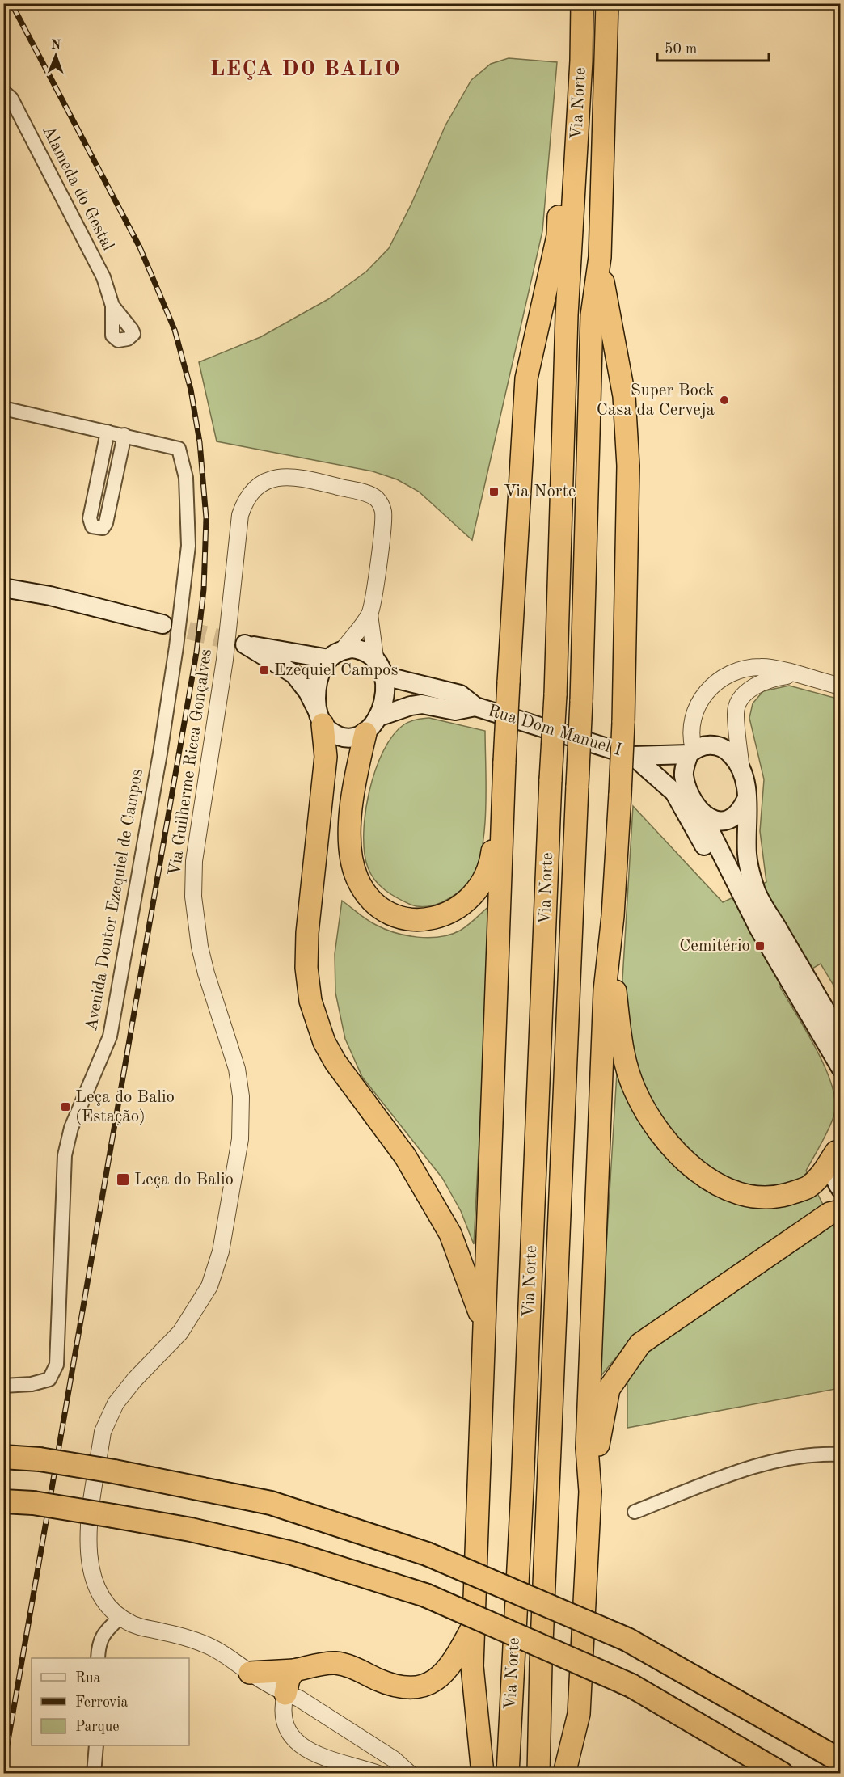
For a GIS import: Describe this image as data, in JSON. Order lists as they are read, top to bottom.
{
  "streets": {
    "highway": ["Via Norte"],
    "main road": ["Rua Dom Manuel I"],
    "street": ["Alameda do Gestal", "Via Guilherme Ricca Gonçalves", "Avenida Doutor Ezequiel de Campos"]
  },
  "districts": ["LEÇA DO BALIO"],
  "places": {
    "other": ["Super Bock Casa da Cerveja"],
    "transit": [
      "Via Norte",
      "Ezequiel Campos",
      "Cemitério",
      "Leça do Balio (Estação)",
      "Leça do Balio"
    ]
  },
  "legend": ["Rua", "Ferrovia", "Parque"],
  "scale_bar": "50 m",
  "north": "top"
}
